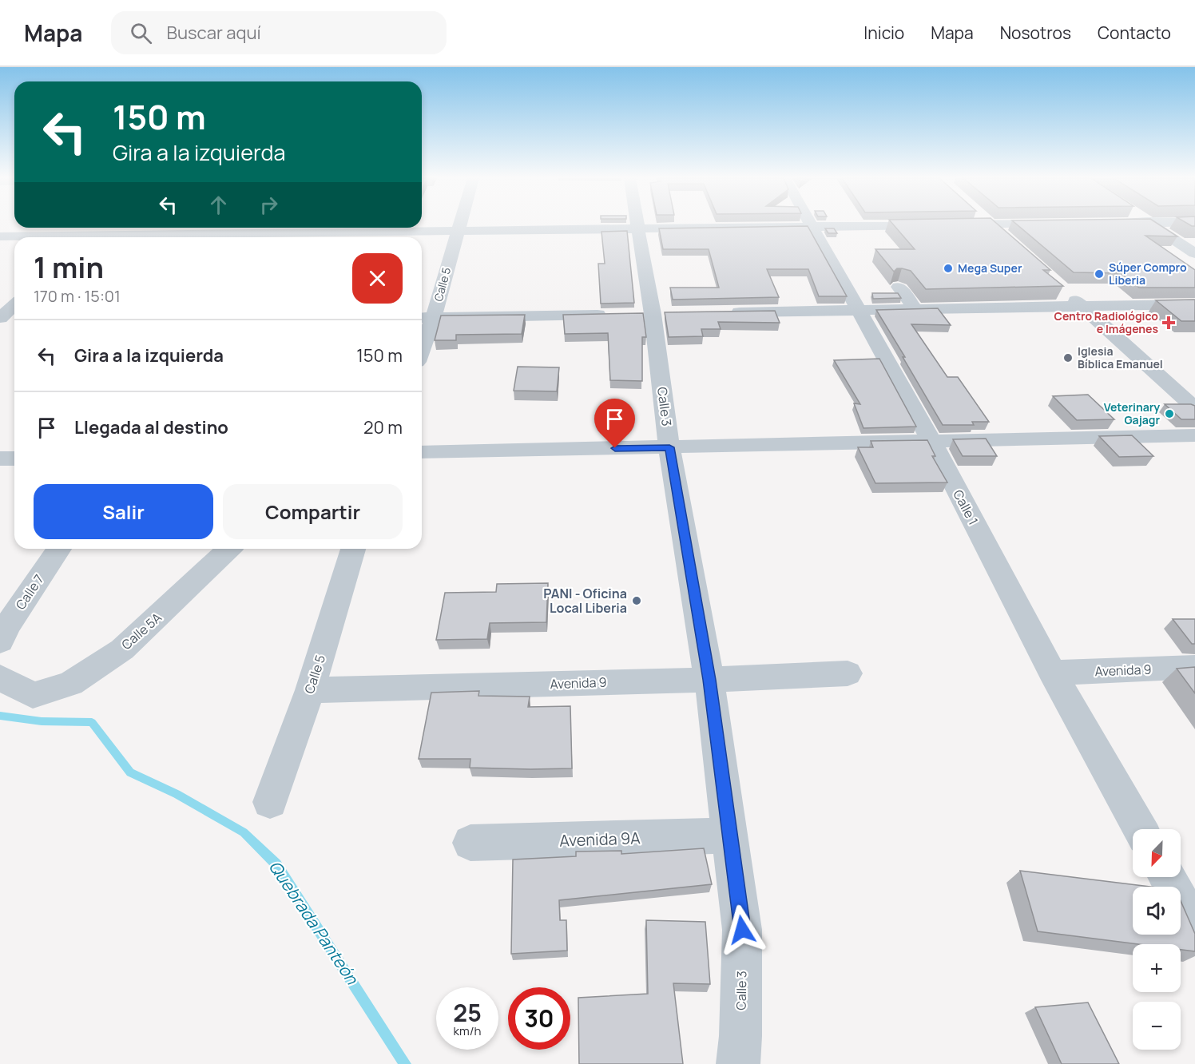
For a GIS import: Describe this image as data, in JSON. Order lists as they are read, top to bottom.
{
  "streets": {
    "street": [
      "Calle 5",
      "Calle 3",
      "Calle 1",
      "Calle 7",
      "Calle 5A",
      "Avenida 9",
      "Avenida 9A"
    ]
  },
  "crossings": [
    ["Calle 5", "Avenida 9"],
    ["Calle 3", "Avenida 9"],
    ["Calle 3", "Avenida 9A"],
    ["Calle 1", "Avenida 9"]
  ],
  "water": ["Quebrada Panteón"],
  "places": {
    "other": [
      "Mega Super",
      "Súper Compro Liberia",
      "Iglesia Bíblica Emanuel",
      "Veterinary Gajagr",
      "PANI - Oficina Local Liberia"
    ],
    "health": ["Centro Radiológico e Imágenes"]
  },
  "north": "bottom left",
  "page": {
    "header": "Mapa",
    "search": "Buscar aquí",
    "nav": [
      "Inicio",
      "Mapa",
      "Nosotros",
      "Contacto"
    ],
    "turn": ["150 m", "Gira a la izquierda"],
    "heading": ["1 min", "170 m · 15:01"],
    "list": [
      {
        "name": "Gira a la izquierda",
        "value": "150 m"
      },
      {
        "name": "Llegada al destino",
        "value": "20 m"
      }
    ],
    "buttons": ["Salir", "Compartir"],
    "map_buttons": ["+", "−"],
    "speed": "25 km/h",
    "limit": "30"
  }
}
